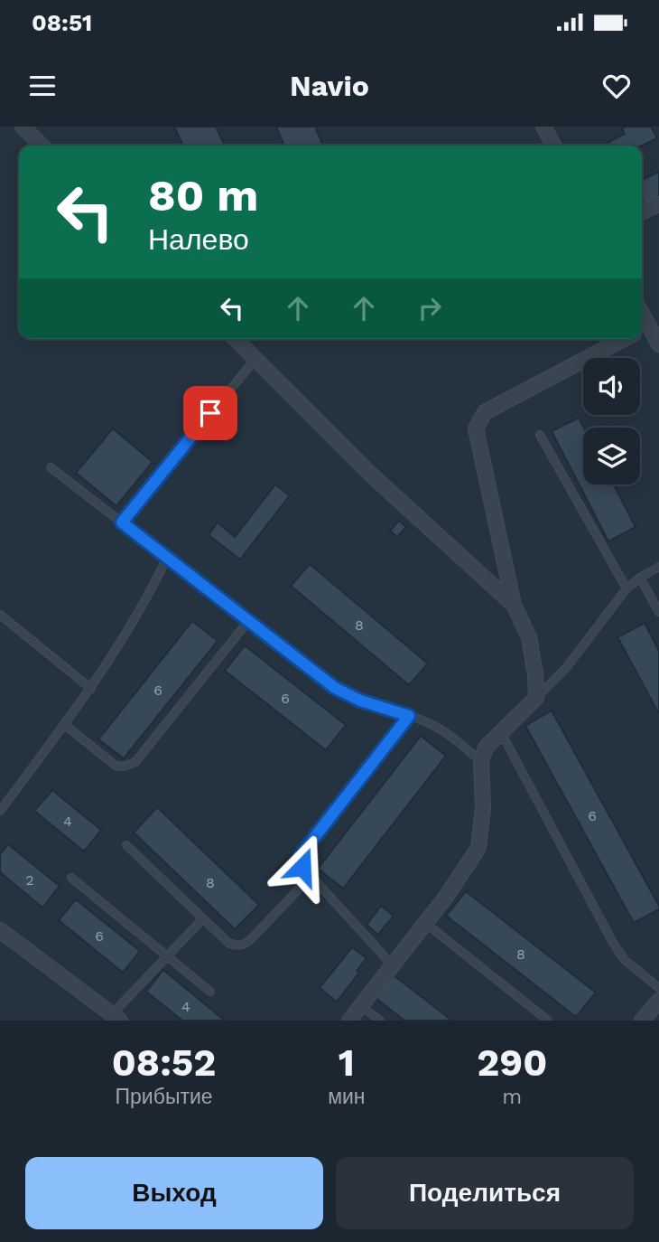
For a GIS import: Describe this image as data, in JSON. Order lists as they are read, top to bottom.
{
  "house_numbers": [
    "8",
    "6",
    "6",
    "6",
    "4",
    "2",
    "8",
    "6",
    "8",
    "4"
  ],
  "page": {
    "status": "08:51",
    "header": "Navio",
    "turn": ["80 m", "Налево"],
    "eta": [
      "08:52",
      "Прибытие",
      "1",
      "мин",
      "290",
      "m"
    ],
    "buttons": ["Выход", "Поделиться"]
  }
}
